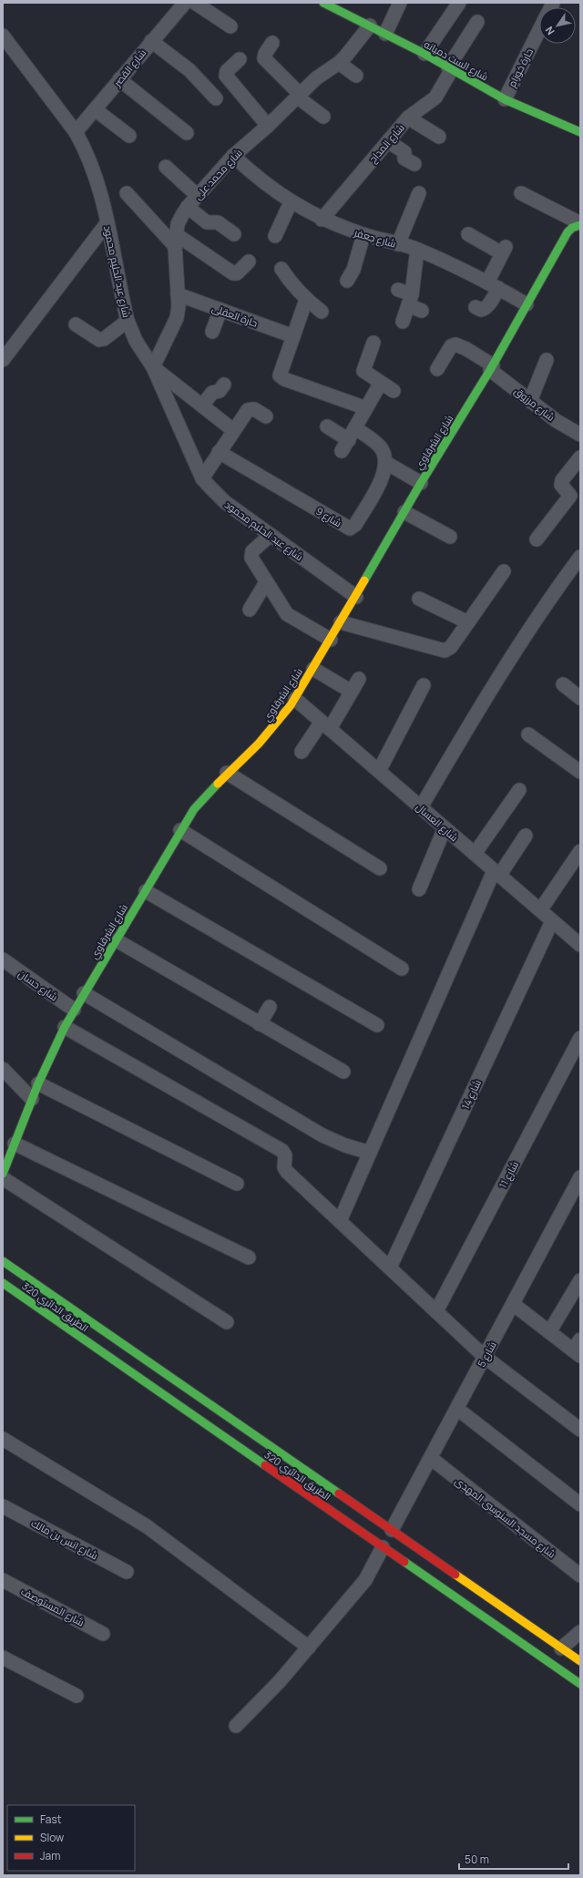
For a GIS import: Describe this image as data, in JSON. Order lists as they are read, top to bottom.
{
  "streets": {
    "street": [
      "شارع الست دميانه",
      "شارع القصر",
      "حارة خوزام",
      "شارع المداح",
      "شارع محمد على",
      "شارع جعفر",
      "شارع عبد الحليم محمود",
      "حارة العقلى",
      "شارع مرزوق",
      "شارع الشرقاوي",
      "شارع 9",
      "شارع العسال",
      "شارع حسان",
      "شارع 14",
      "شارع 11",
      "الطريق الدائري 320",
      "شارع 5",
      "شارع مسجد السنوسى المهدى",
      "شارع انس بن مالك",
      "شارع المستوصف"
    ]
  },
  "crossings": [
    ["شارع الست دميانه", "حارة خوزام"],
    ["شارع الست دميانه", "شارع المداح"],
    ["شارع الست دميانه", "شارع محمد على"],
    ["شارع القصر", "شارع عبد الحليم محمود"],
    ["شارع المداح", "شارع جعفر"],
    ["شارع محمد على", "شارع جعفر"],
    ["شارع محمد على", "شارع عبد الحليم محمود"],
    ["شارع محمد على", "حارة العقلى"],
    ["شارع جعفر", "شارع الشرقاوي"],
    ["شارع عبد الحليم محمود", "شارع الشرقاوي"],
    ["شارع مرزوق", "شارع الشرقاوي"],
    ["شارع الشرقاوي", "شارع العسال"],
    ["شارع الشرقاوي", "شارع حسان"],
    ["شارع العسال", "شارع 14"],
    ["الطريق الدائري 320", "شارع 5"],
    ["شارع 5", "شارع مسجد السنوسى المهدى"]
  ],
  "legend": ["Fast", "Slow", "Jam"],
  "scale_bar": "50 m",
  "north": "bottom left"
}
